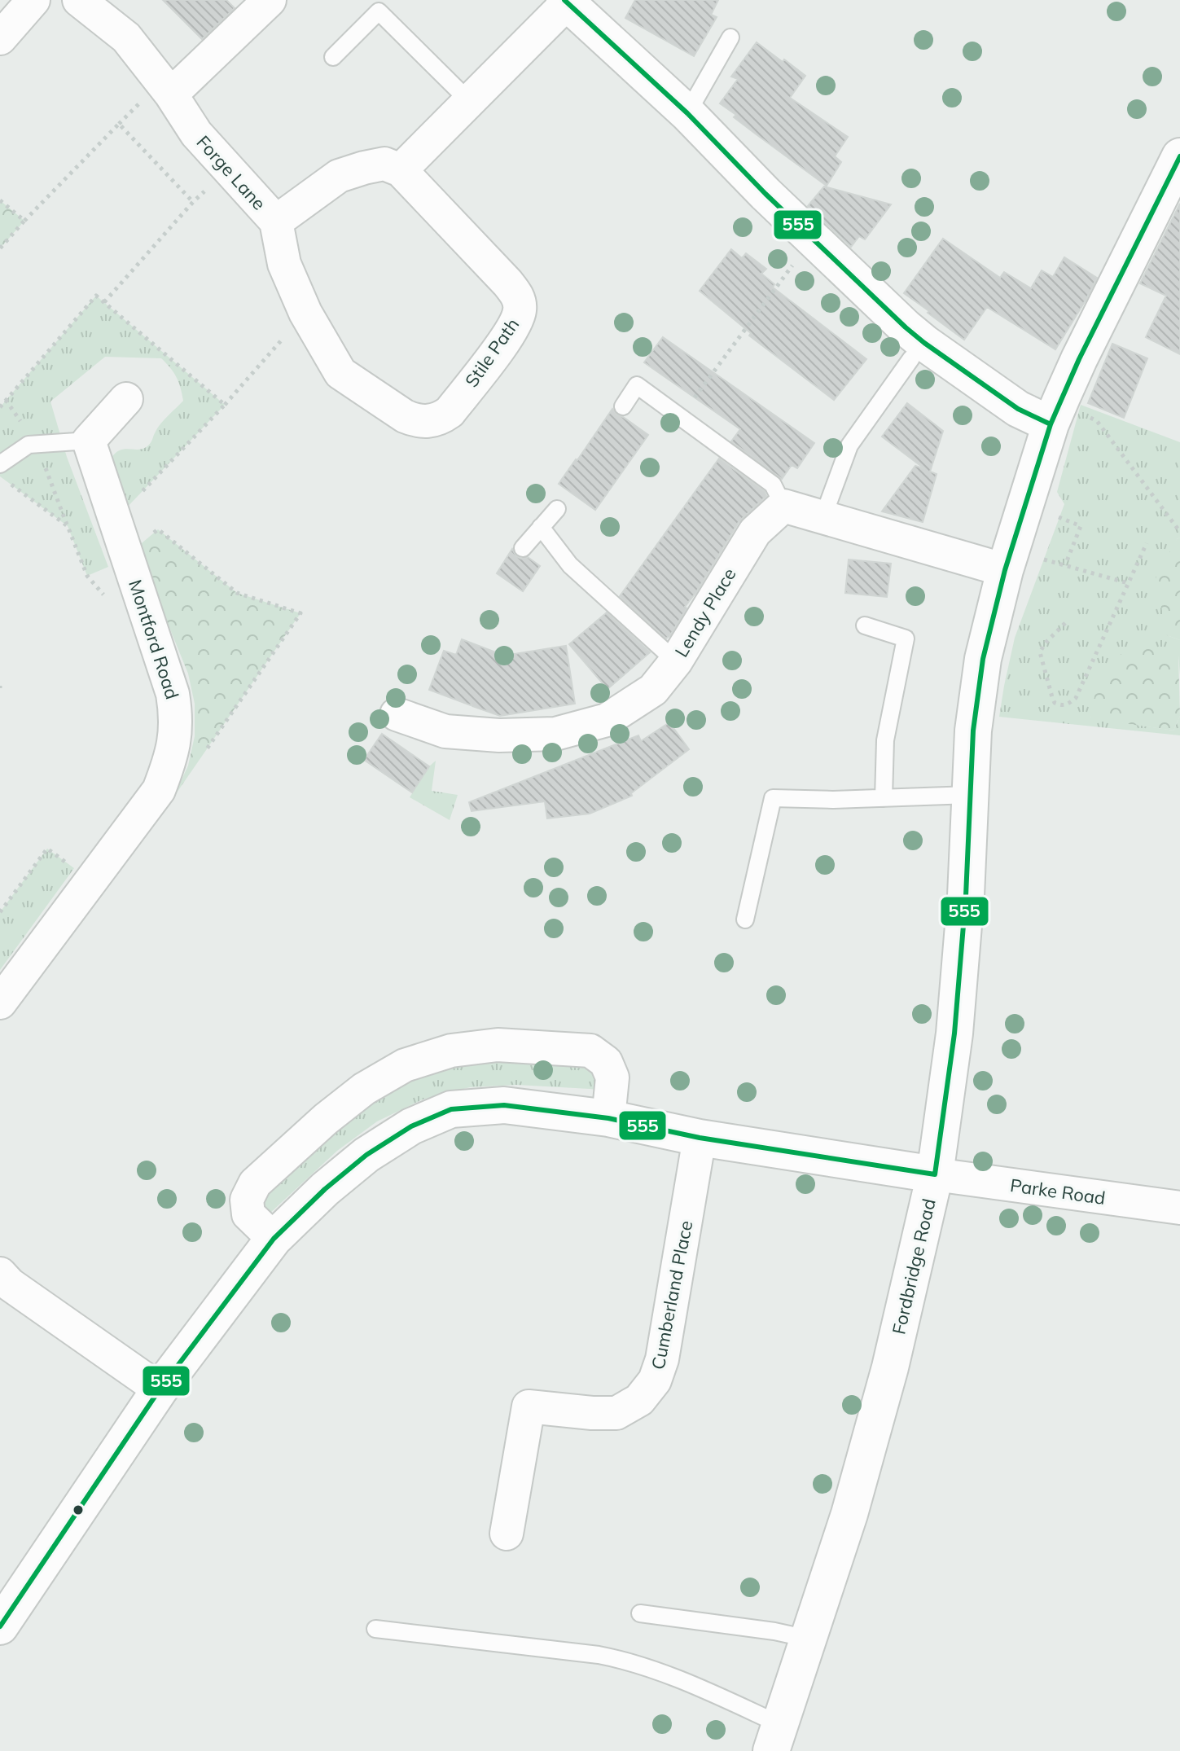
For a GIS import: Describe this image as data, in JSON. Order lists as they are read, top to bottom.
{
  "streets": {
    "street": [
      "Forge Lane",
      "Stile Path",
      "Lendy Place",
      "Montford Road",
      "Parke Road",
      "Fordbridge Road",
      "Cumberland Place"
    ]
  },
  "crossings": [
    ["Forge Lane", "Stile Path"],
    ["Parke Road", "Fordbridge Road"]
  ],
  "lines": ["transit line 555"]
}
